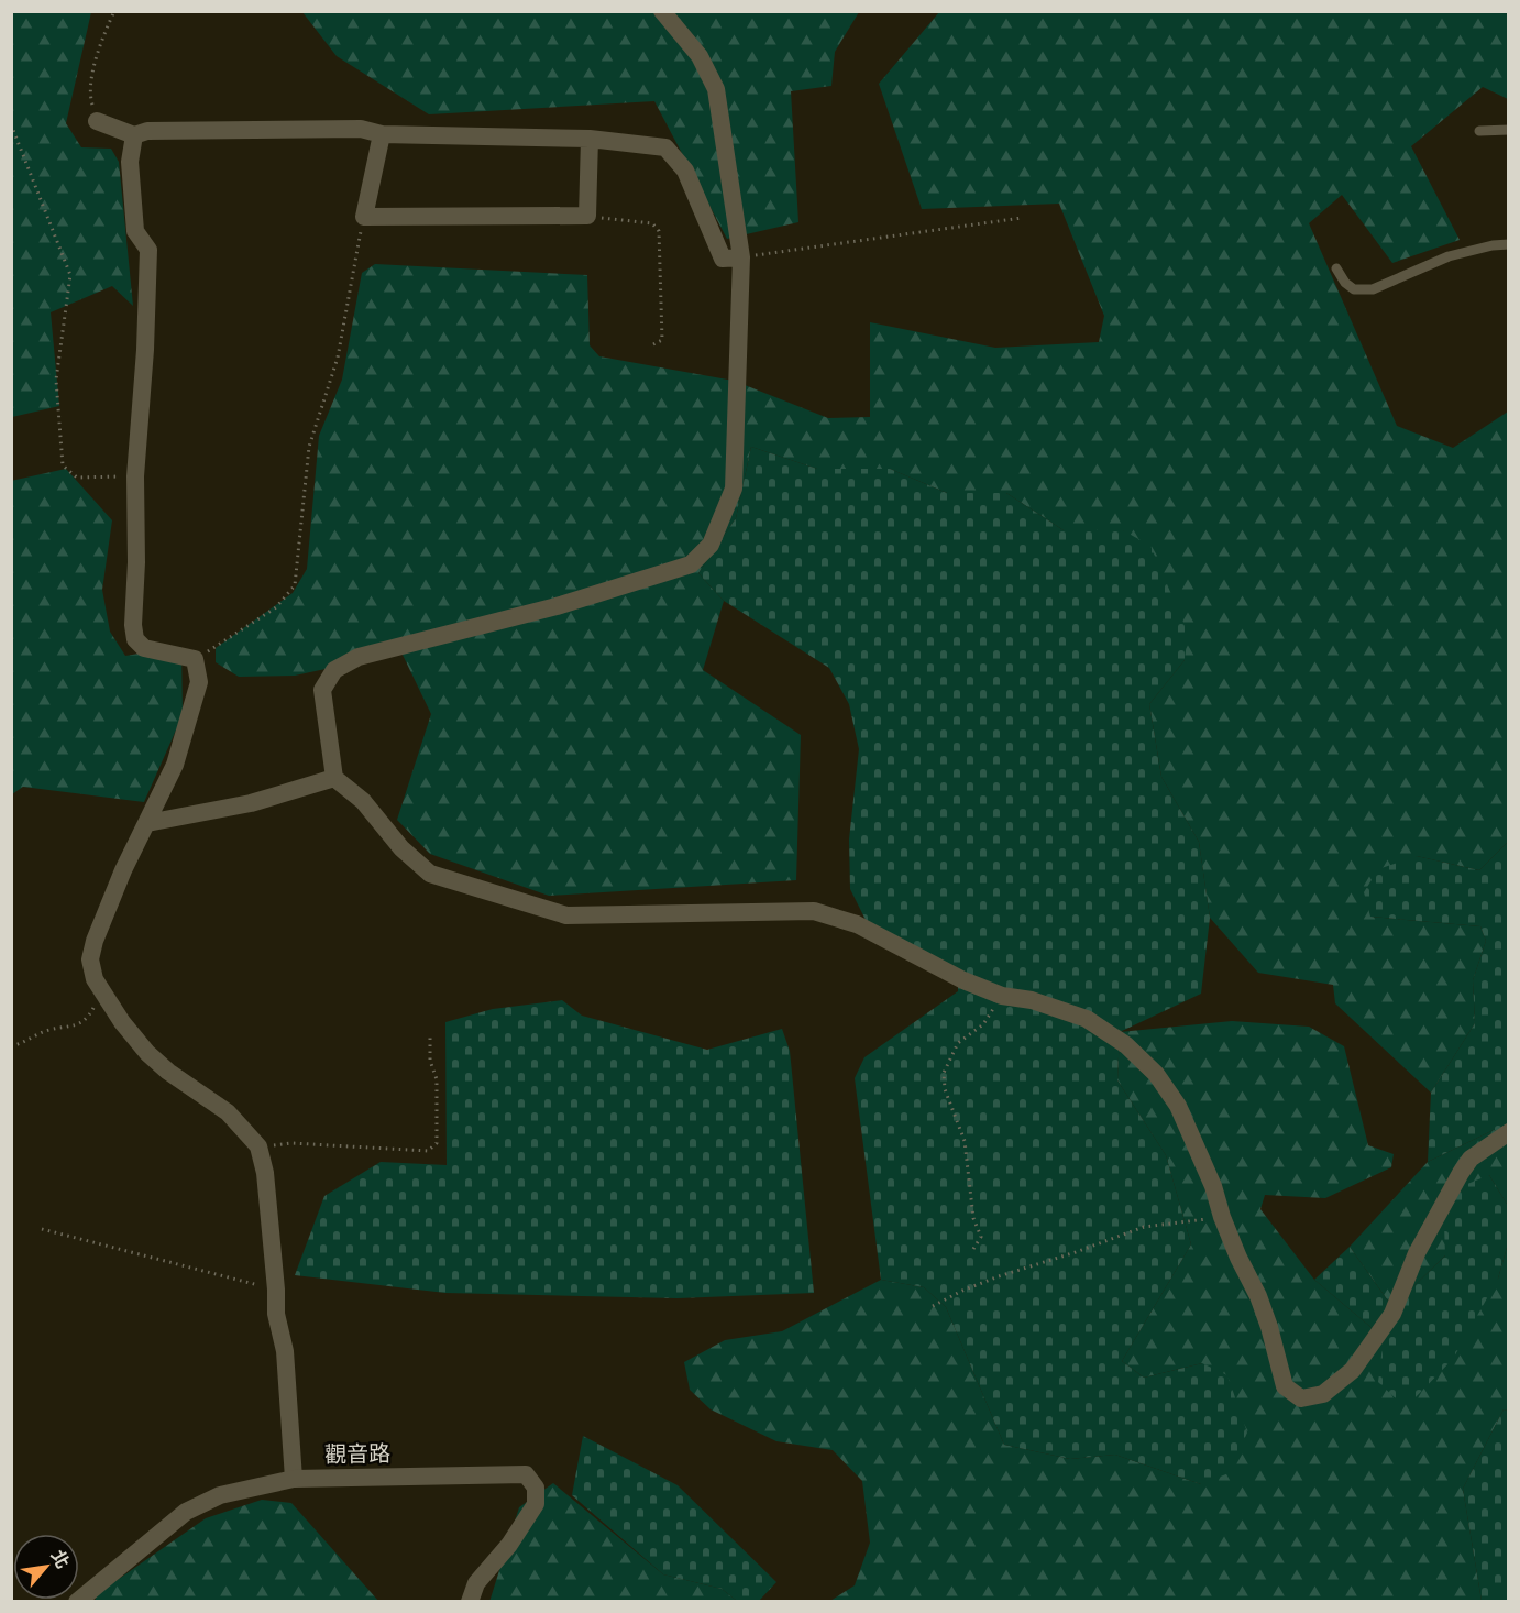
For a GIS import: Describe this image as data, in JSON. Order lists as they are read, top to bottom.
{
  "streets": {
    "street": ["觀音路"]
  },
  "north": "top right"
}
